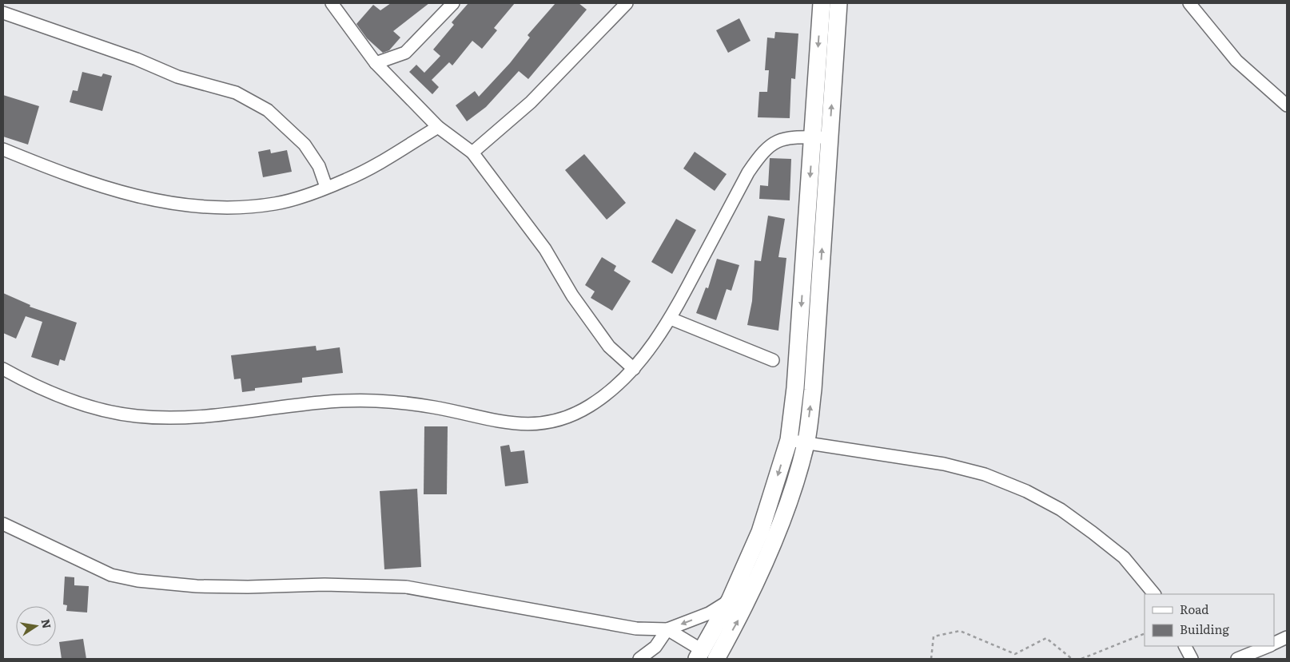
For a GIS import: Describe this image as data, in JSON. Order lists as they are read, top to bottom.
{
  "legend": ["Road", "Building"],
  "north": "right"
}
